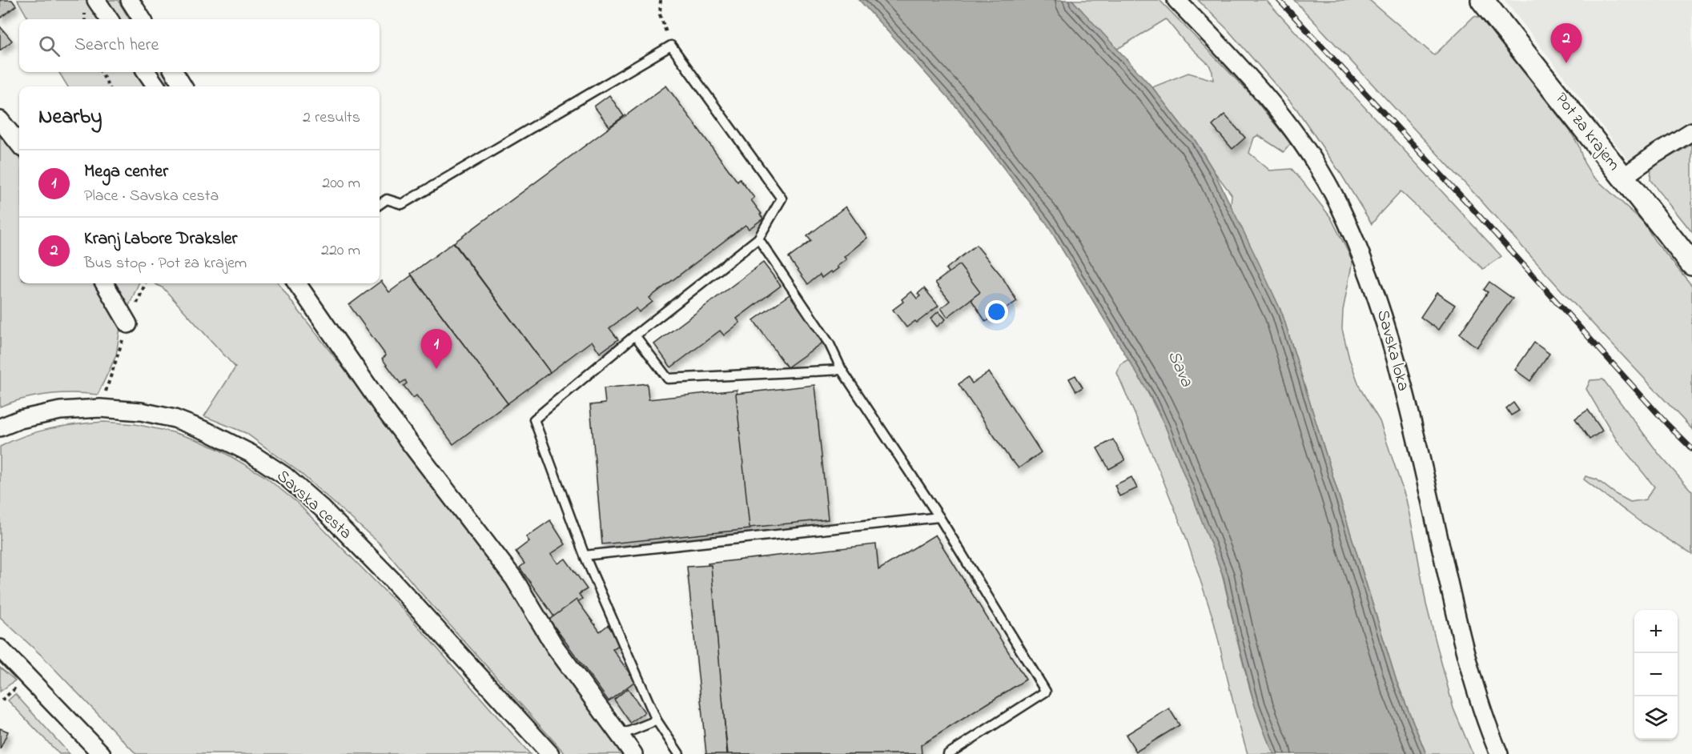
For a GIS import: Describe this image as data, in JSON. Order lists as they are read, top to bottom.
{
  "streets": {
    "street": ["Pot za krajem", "Savska loka", "Savska cesta"]
  },
  "water": ["Sava"],
  "page": {
    "search": "Search here",
    "pins": ["2", "1"],
    "heading": ["Nearby", "2 results"],
    "list": [
      {
        "mark": "1",
        "name": "Mega center",
        "note": "Place · Savska cesta",
        "value": "200 m"
      },
      {
        "mark": "2",
        "name": "Kranj Labore Draksler",
        "note": "Bus stop · Pot za krajem",
        "value": "220 m"
      }
    ],
    "map_buttons": ["+", "−"]
  }
}
